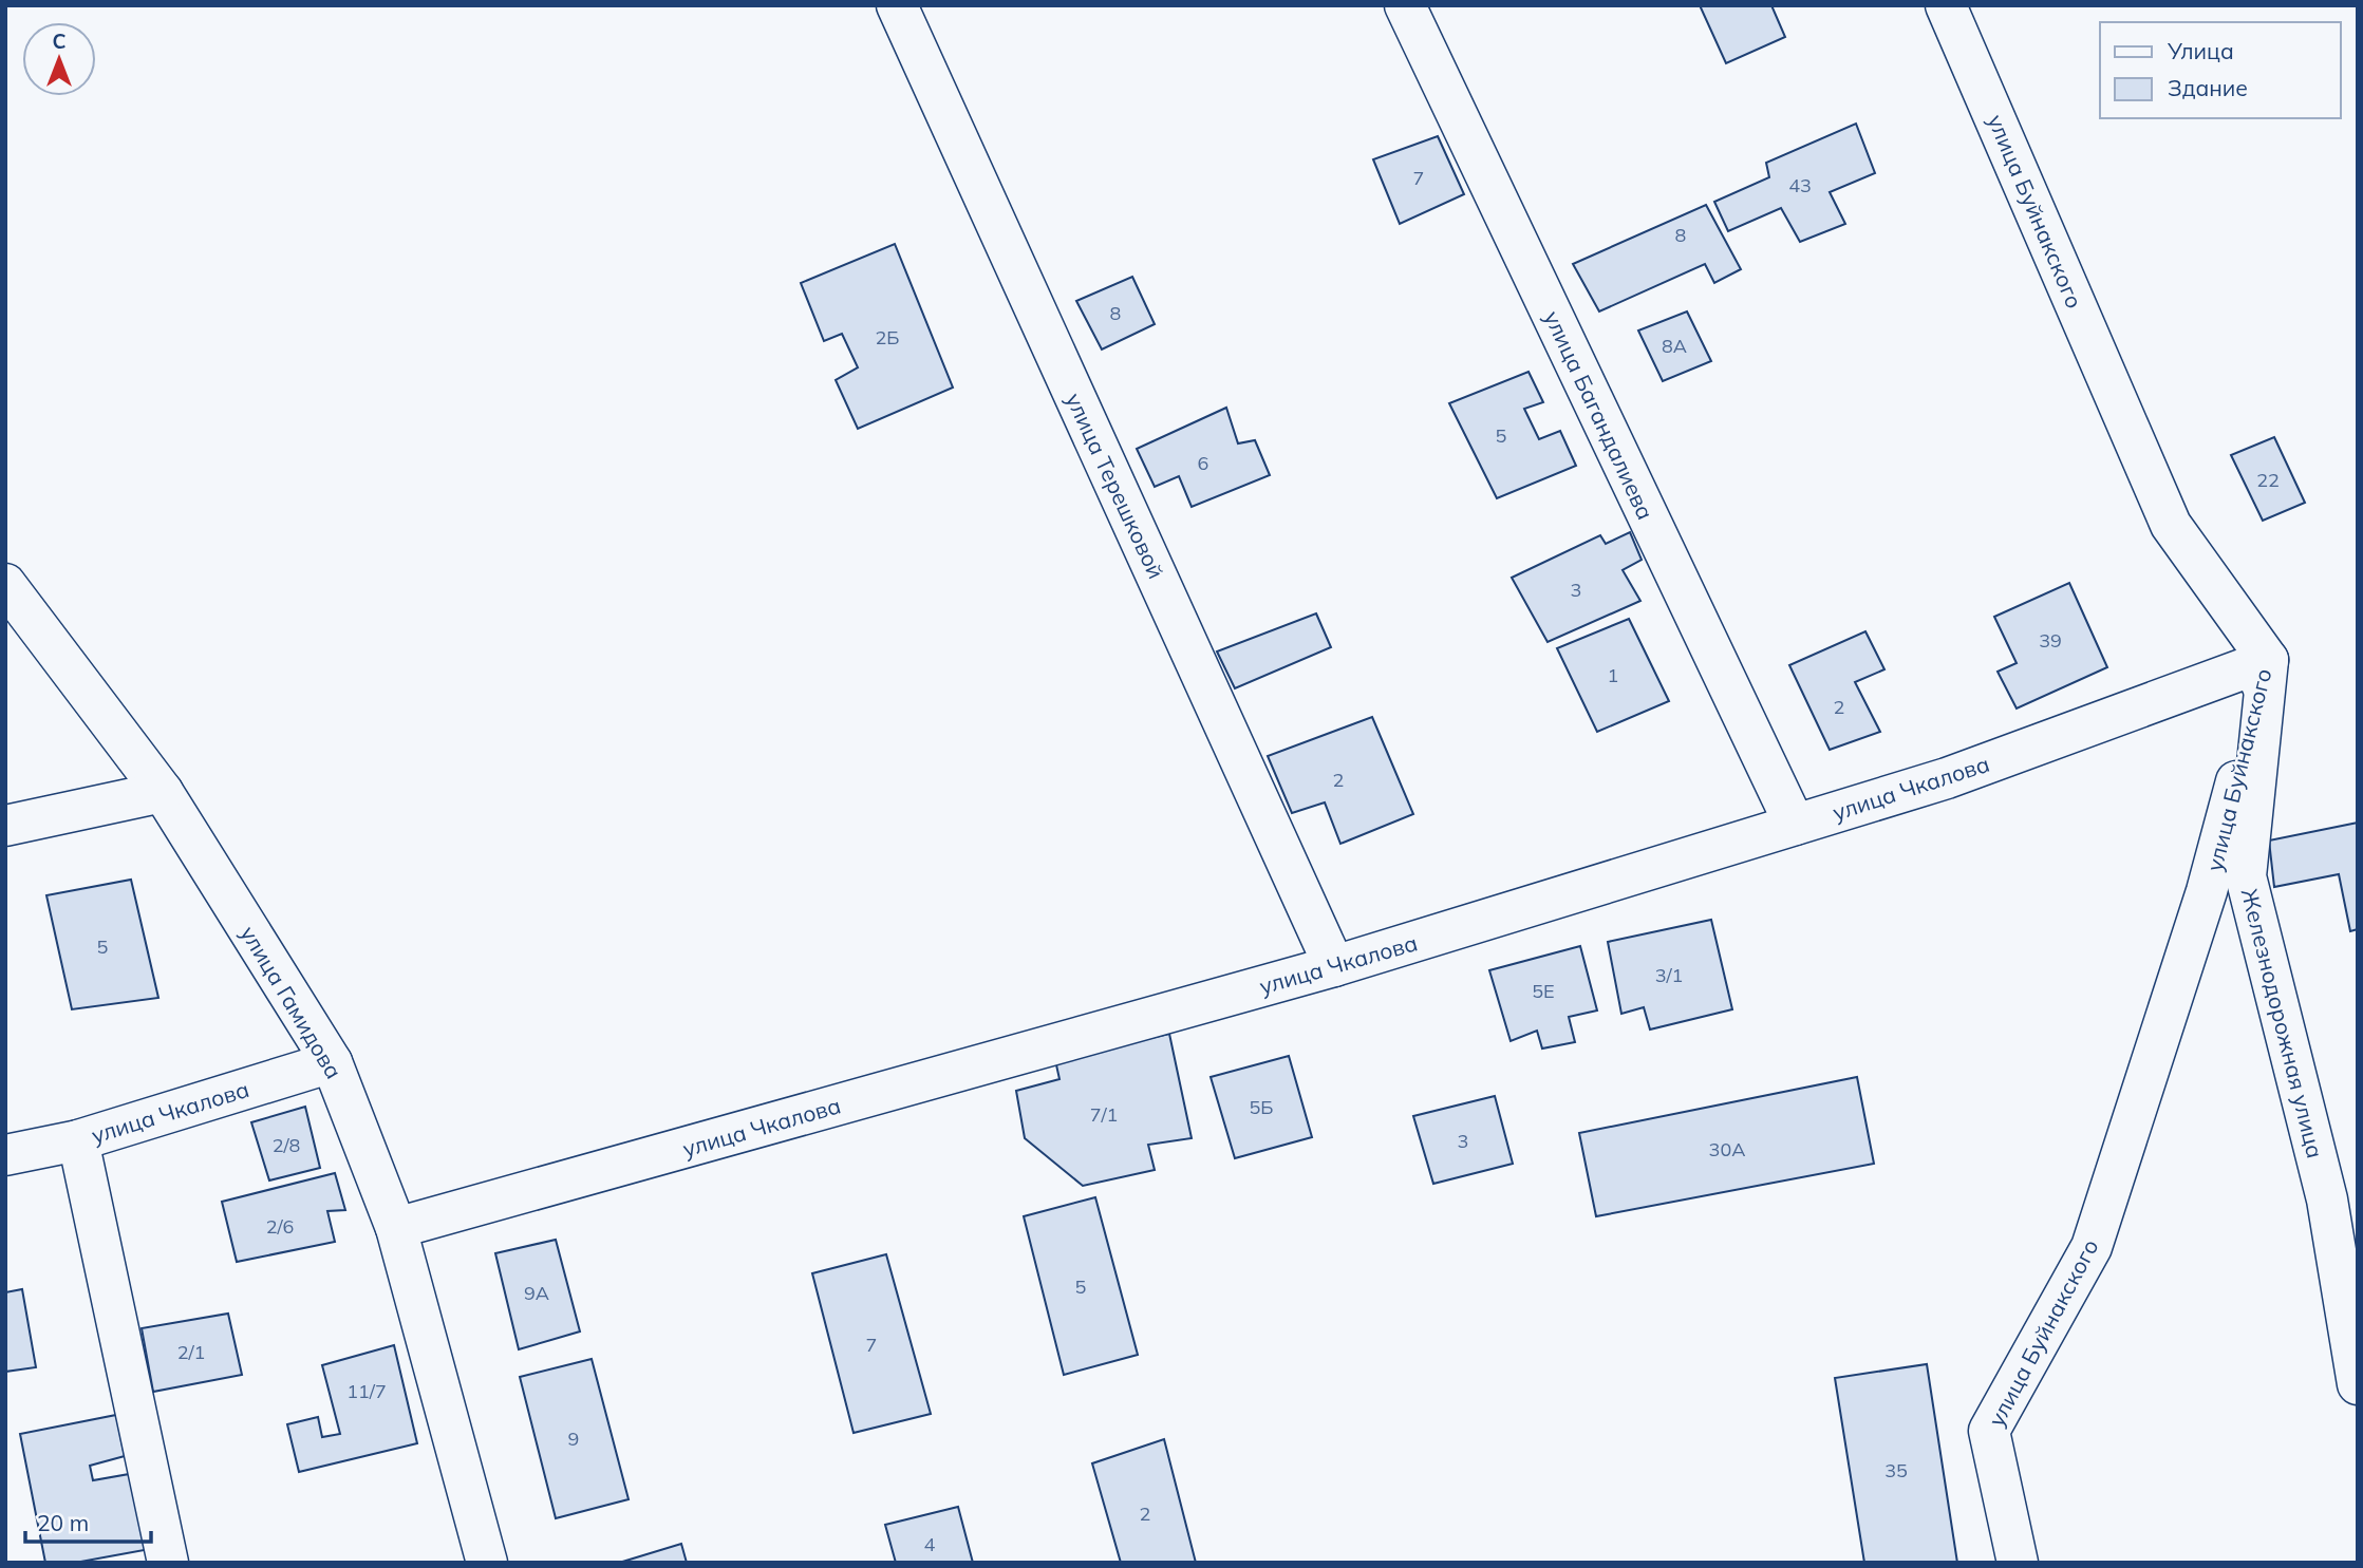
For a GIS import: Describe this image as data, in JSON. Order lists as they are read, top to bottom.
{
  "streets": {
    "street": [
      "улица Буйнакского",
      "улица Багандалиева",
      "улица Терешковой",
      "улица Чкалова",
      "улица Гамидова",
      "Железнодорожная улица"
    ]
  },
  "crossings": [
    ["улица Буйнакского", "улица Чкалова"],
    ["улица Буйнакского", "Железнодорожная улица"],
    ["улица Багандалиева", "улица Чкалова"],
    ["улица Терешковой", "улица Чкалова"],
    ["улица Чкалова", "улица Гамидова"],
    ["улица Чкалова", "Железнодорожная улица"]
  ],
  "house_numbers": [
    "7",
    "43",
    "8",
    "8",
    "2Б",
    "8А",
    "5",
    "6",
    "22",
    "3",
    "39",
    "1",
    "2",
    "2",
    "5",
    "3/1",
    "5Е",
    "5Б",
    "7/1",
    "3",
    "2/8",
    "30А",
    "2/6",
    "5",
    "9А",
    "7",
    "2/1",
    "11/7",
    "9",
    "35",
    "2",
    "4"
  ],
  "legend": ["Улица", "Здание"],
  "scale_bar": "20 m",
  "north": "top"
}
